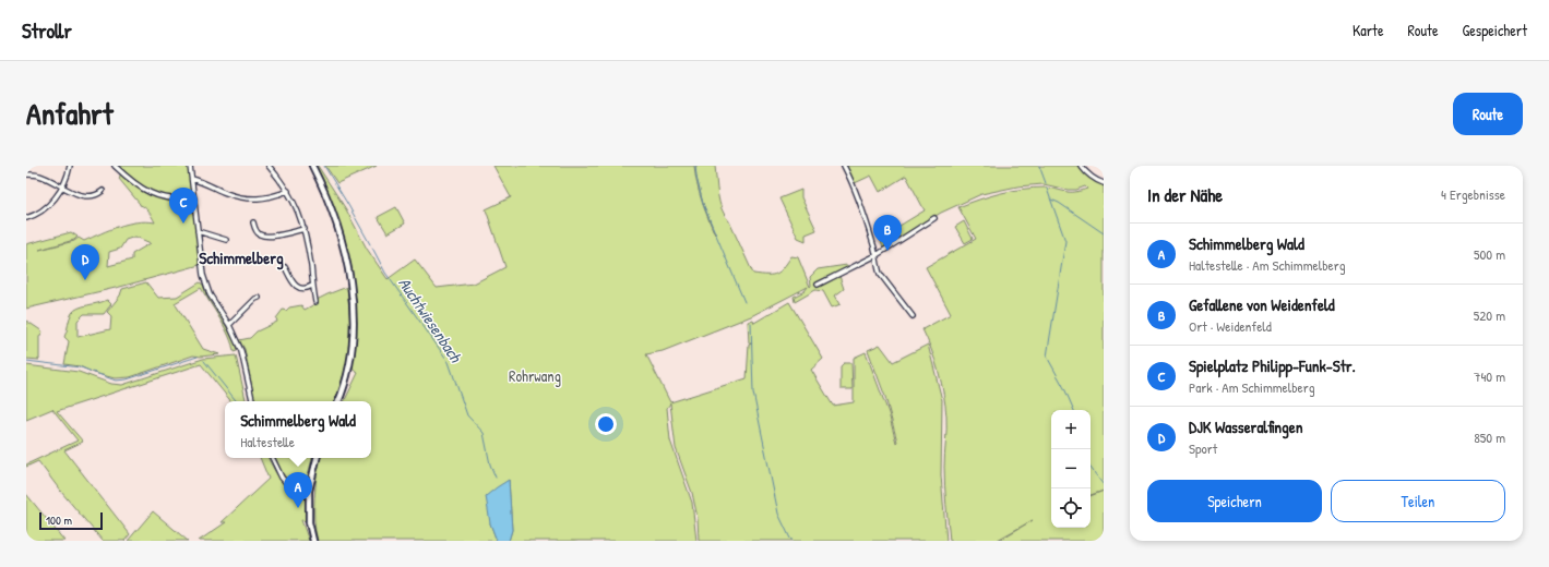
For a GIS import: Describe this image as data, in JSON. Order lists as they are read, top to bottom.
{
  "districts": ["Schimmelberg"],
  "water": ["Auchtwiesenbach"],
  "parks": ["Rohrwang"],
  "scale_bar": "100 m",
  "page": {
    "header": "Strollr",
    "nav": ["Karte", "Route", "Gespeichert"],
    "title": "Anfahrt",
    "buttons": [
      "Route",
      ["Speichern", "Teilen"]
    ],
    "heading": ["In der Nähe", "4 Ergebnisse"],
    "pins": [
      "C",
      "B",
      "D",
      "A"
    ],
    "list": [
      {
        "mark": "A",
        "name": "Schimmelberg Wald",
        "note": "Haltestelle · Am Schimmelberg",
        "value": "500 m"
      },
      {
        "mark": "B",
        "name": "Gefallene von Weidenfeld",
        "note": "Ort · Weidenfeld",
        "value": "520 m"
      },
      {
        "mark": "C",
        "name": "Spielplatz Philipp-Funk-Str.",
        "note": "Park · Am Schimmelberg",
        "value": "740 m"
      },
      {
        "mark": "D",
        "name": "DJK Wasseralfingen",
        "note": "Sport",
        "value": "850 m"
      }
    ],
    "popup": ["Schimmelberg Wald", "Haltestelle"],
    "map_buttons": ["+", "−"],
    "scale": "100 m"
  }
}
